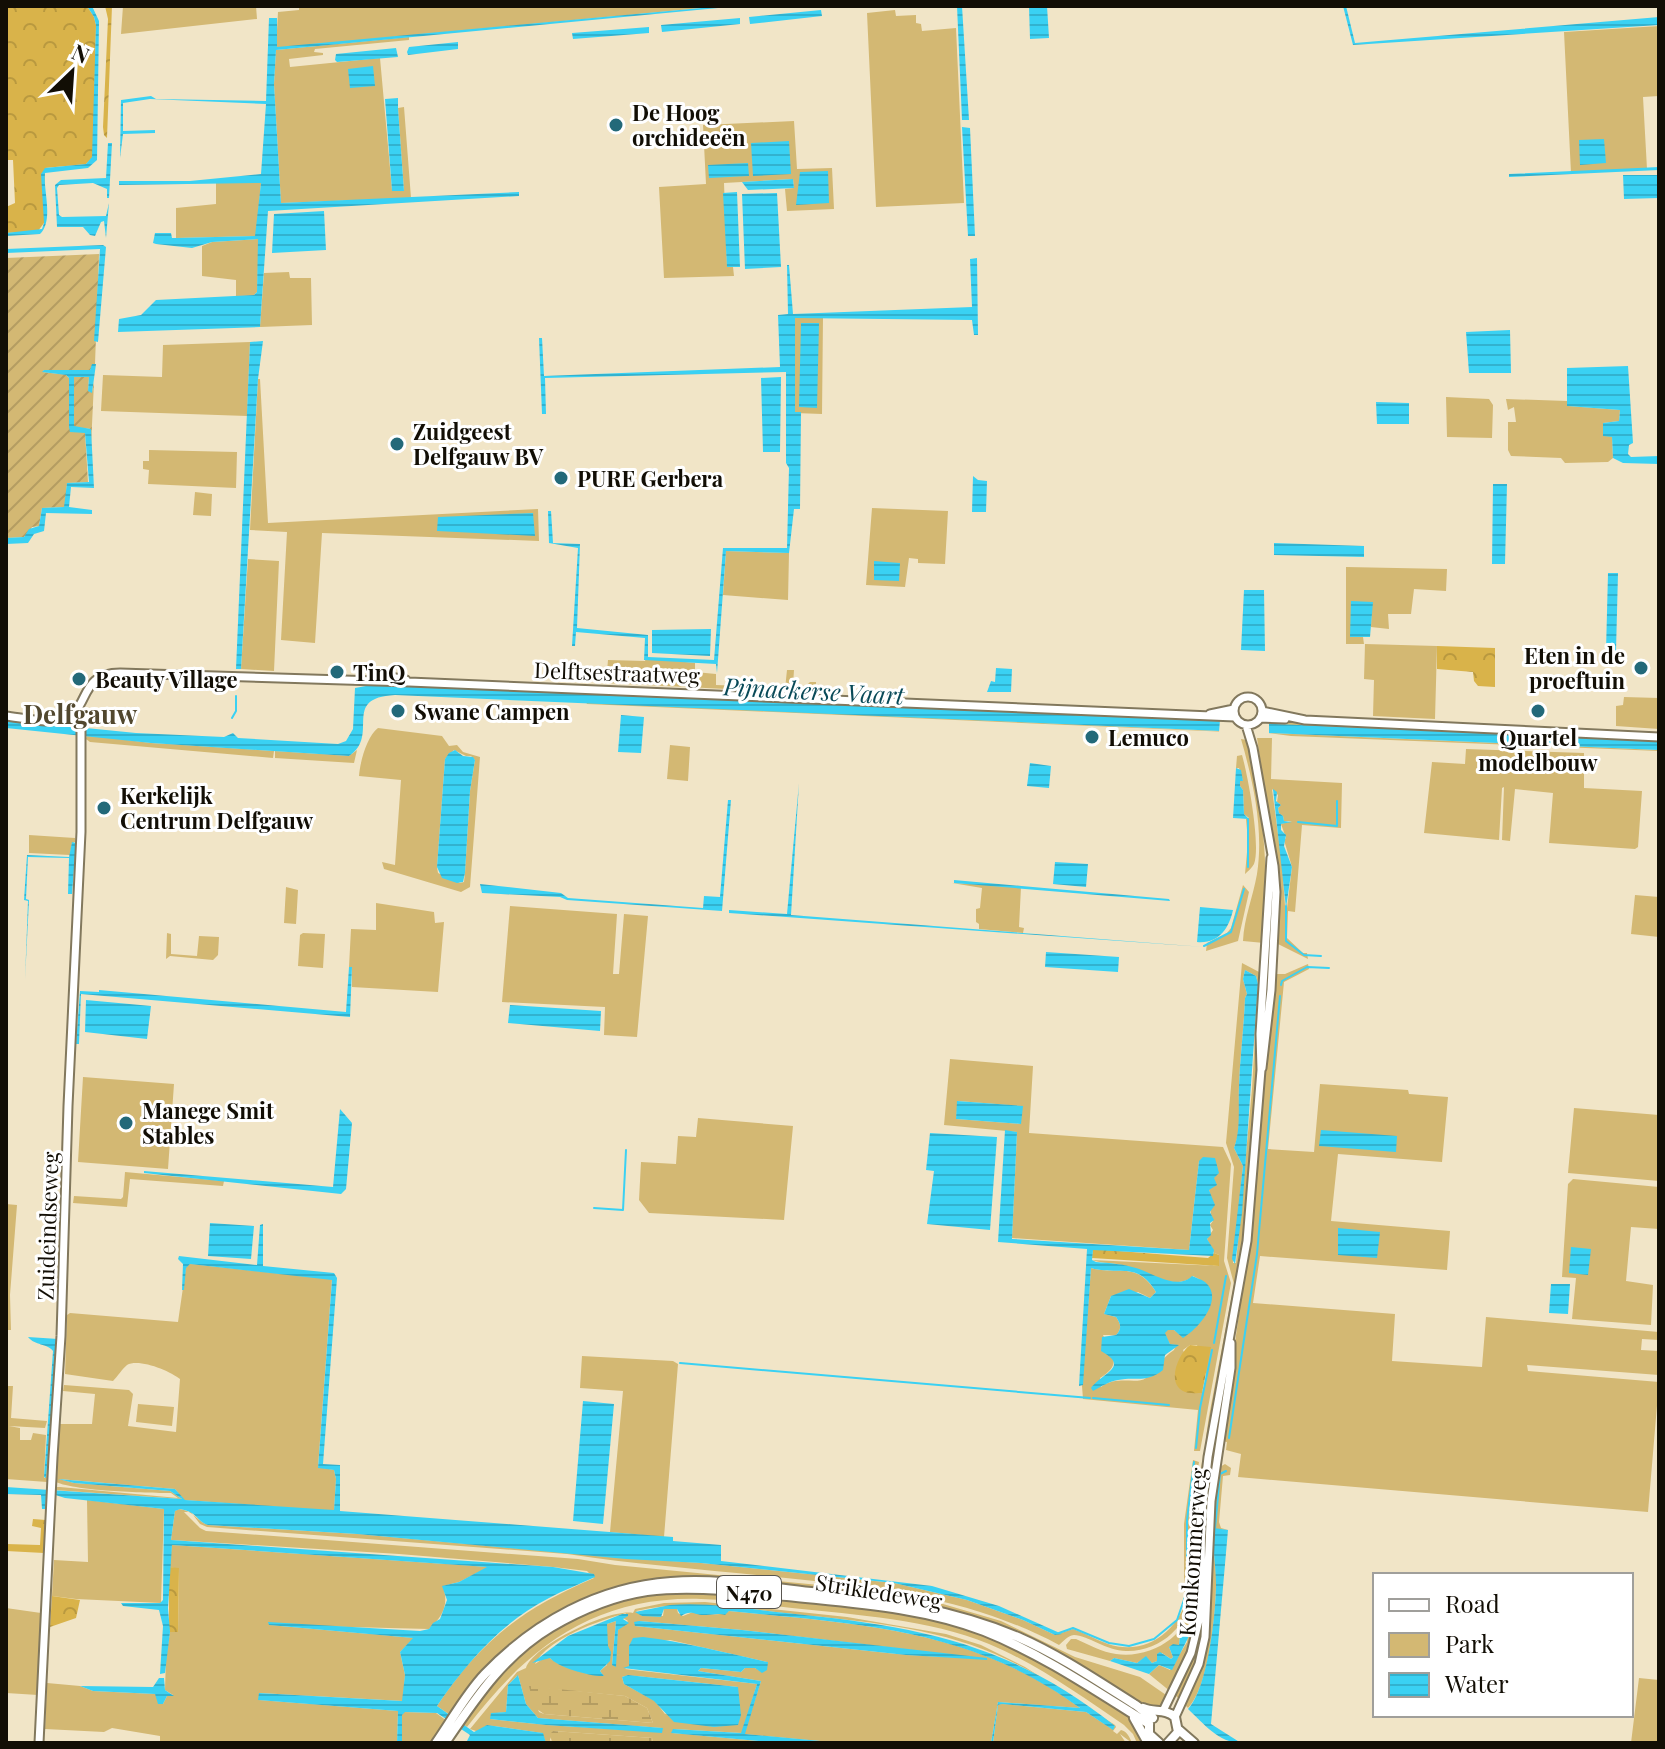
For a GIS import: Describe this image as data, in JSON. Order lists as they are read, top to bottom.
{
  "streets": {
    "main road": ["Strikledeweg", "N470"],
    "street": ["Delftsestraatweg", "Zuideindseweg", "Komkommerweg"]
  },
  "crossings": [
    ["Delftsestraatweg", "Zuideindseweg"],
    ["Delftsestraatweg", "Komkommerweg"],
    ["Komkommerweg", "Strikledeweg"],
    ["Komkommerweg", "N470"],
    ["Strikledeweg", "N470"]
  ],
  "districts": ["Delfgauw"],
  "water": ["Pijnackerse Vaart"],
  "places": [
    "De Hoog orchideeën",
    "Zuidgeest Delfgauw BV",
    "PURE Gerbera",
    "Eten in de proeftuin",
    "TinQ",
    "Beauty Village",
    "Swane Campen",
    "Quartel modelbouw",
    "Lemuco",
    "Kerkelijk Centrum Delfgauw",
    "Manege Smit Stables"
  ],
  "legend": ["Road", "Park", "Water"],
  "north": "top right"
}
